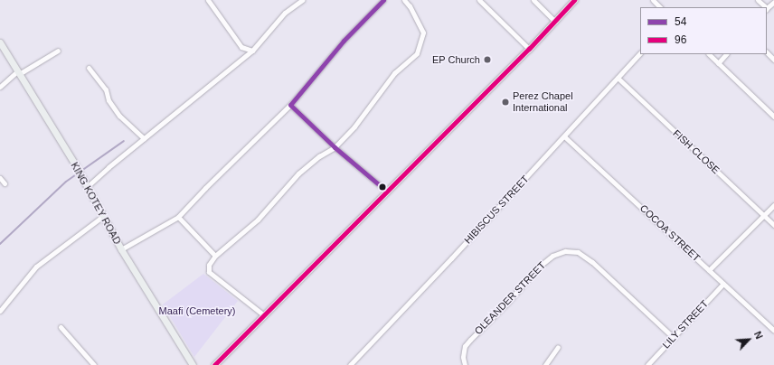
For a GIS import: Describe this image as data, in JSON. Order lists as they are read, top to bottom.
{
  "streets": {
    "street": [
      "FISH CLOSE",
      "KING KOTEY ROAD",
      "HIBISCUS STREET",
      "COCOA STREET",
      "OLEANDER STREET",
      "LILY STREET"
    ]
  },
  "crossings": [
    ["FISH CLOSE", "HIBISCUS STREET"],
    ["HIBISCUS STREET", "COCOA STREET"],
    ["COCOA STREET", "LILY STREET"],
    ["OLEANDER STREET", "LILY STREET"]
  ],
  "parks": ["Maafi (Cemetery)"],
  "places": ["EP Church", "Perez Chapel International"],
  "lines": ["transit line 54", "transit line 96"],
  "legend": ["54", "96"],
  "north": "top right"
}
